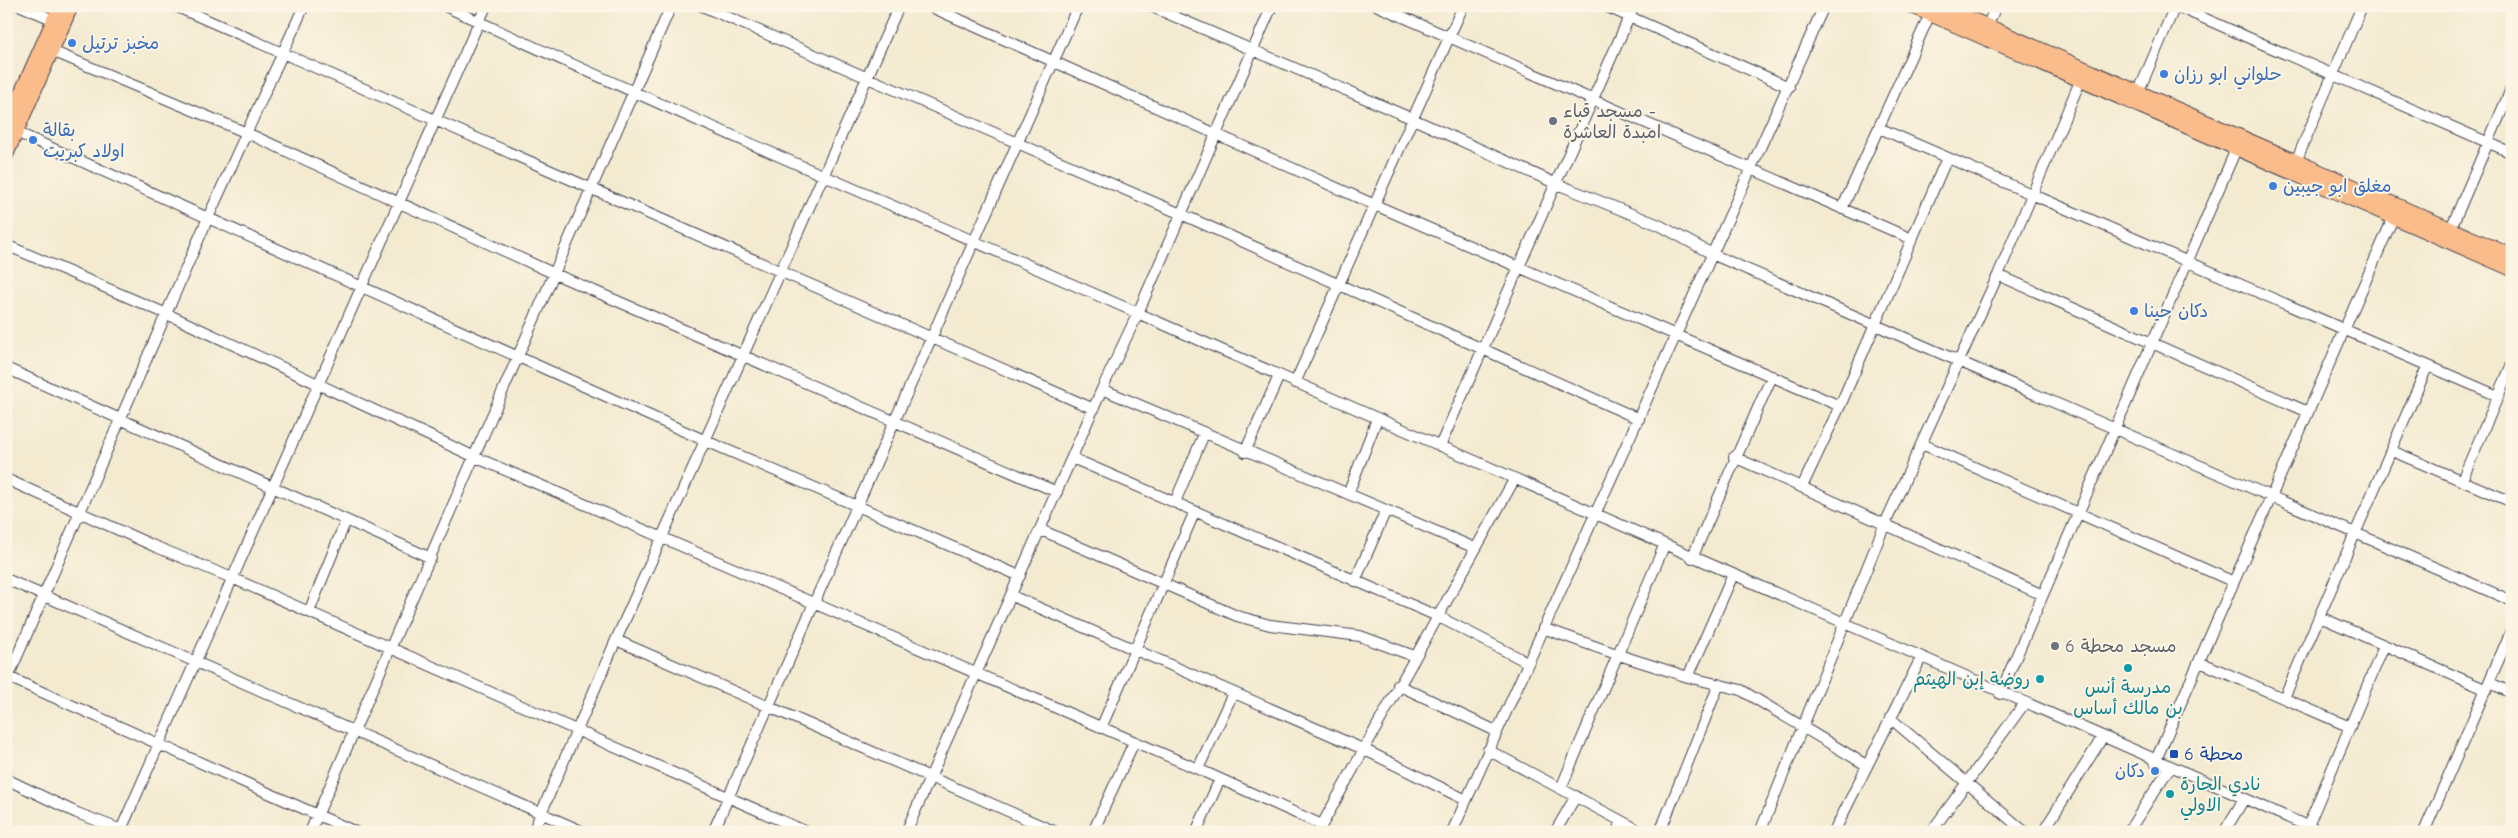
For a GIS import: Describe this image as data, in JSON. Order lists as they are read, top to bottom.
{
  "places": {
    "other": [
      "مخبز ترتيل",
      "حلواني ابو رزان",
      "مسجد قباء - امبدة العاشرة",
      "بقالة اولاد كبريت",
      "مغلق ابو جيبين",
      "دكان حينا",
      "مسجد محطة 6",
      "مدرسة أنس بن مالك أساس",
      "روضة إبن الهيثم",
      "دكان",
      "نادي الحارة الاولي"
    ],
    "transit": ["محطة 6"]
  }
}
